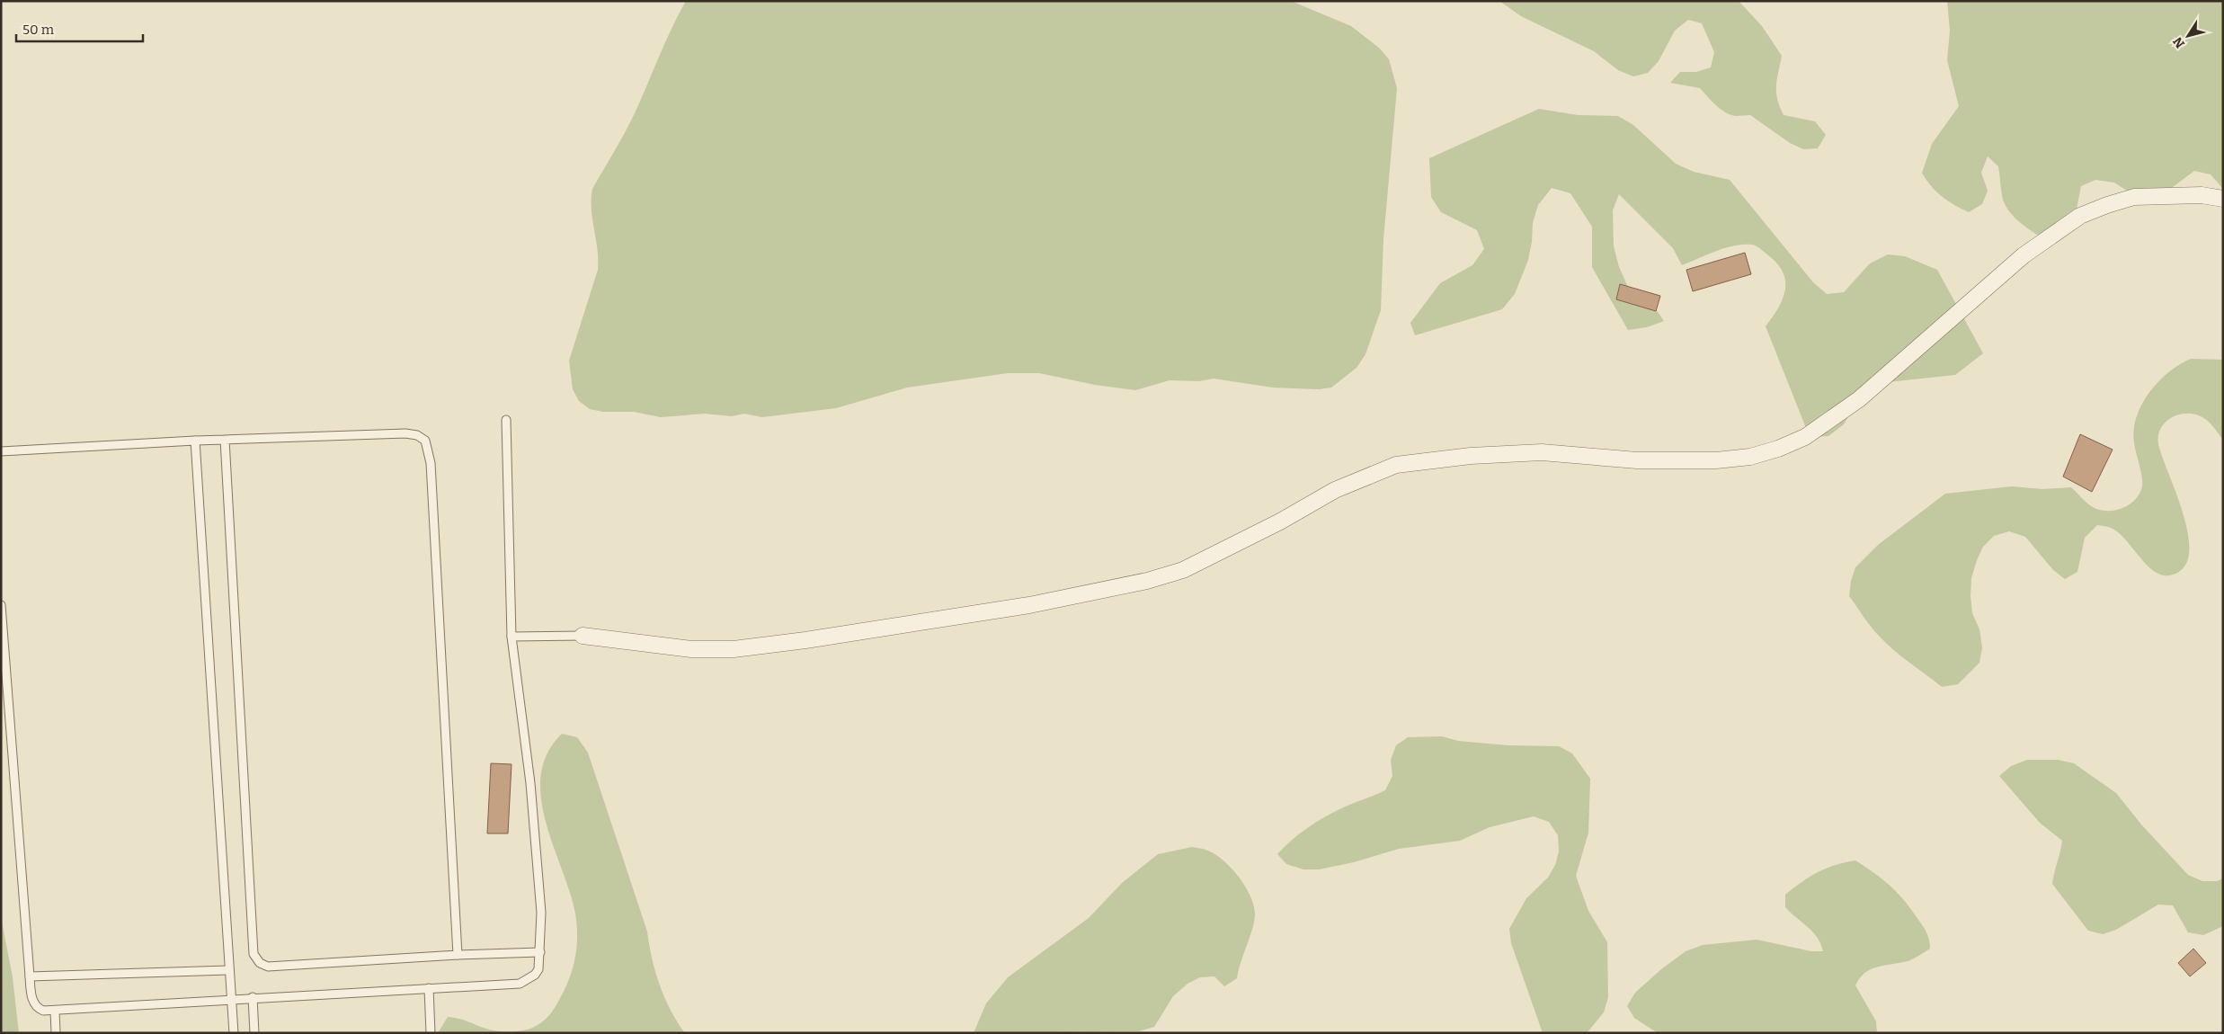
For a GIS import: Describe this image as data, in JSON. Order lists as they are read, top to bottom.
{
  "scale_bar": "50 m",
  "north": "bottom left"
}
